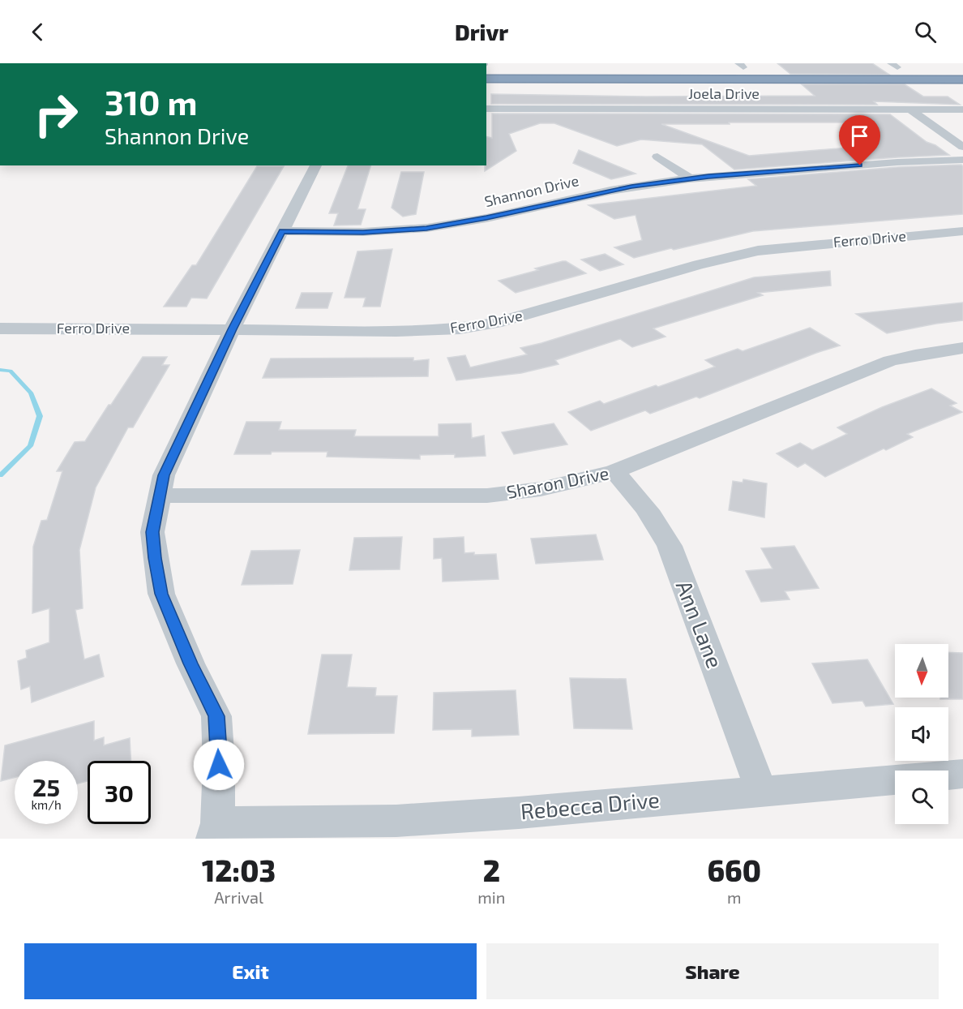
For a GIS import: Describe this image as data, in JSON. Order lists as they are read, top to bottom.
{
  "streets": {
    "street": [
      "Joela Drive",
      "Shannon Drive",
      "Ferro Drive",
      "Sharon Drive",
      "Ann Lane",
      "Rebecca Drive"
    ]
  },
  "crossings": [
    ["Sharon Drive", "Ann Lane"],
    ["Ann Lane", "Rebecca Drive"]
  ],
  "north": "bottom",
  "page": {
    "header": "Drivr",
    "turn": ["310 m", "Shannon Drive"],
    "speed": "25 km/h",
    "limit": "30",
    "eta": [
      "12:03",
      "Arrival",
      "2",
      "min",
      "660",
      "m"
    ],
    "buttons": ["Exit", "Share"]
  }
}
